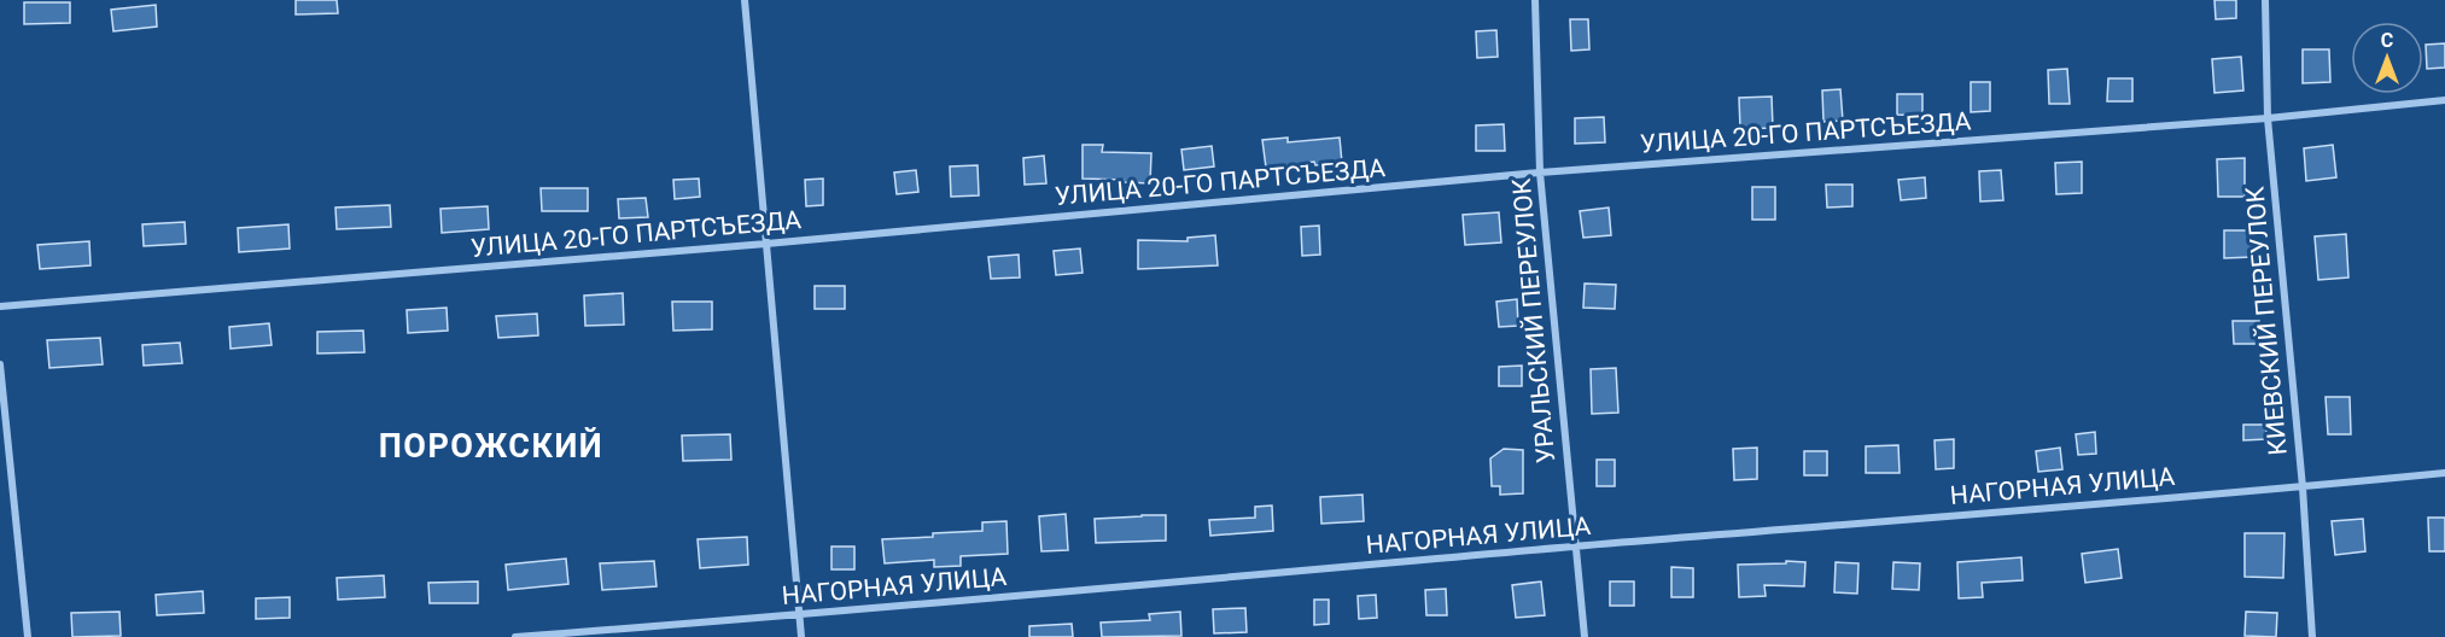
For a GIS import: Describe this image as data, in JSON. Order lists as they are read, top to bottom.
{
  "streets": {
    "street": [
      "УЛИЦА 20-ГО ПАРТСЪЕЗДА",
      "УРАЛЬСКИЙ ПЕРЕУЛОК",
      "КИЕВСКИЙ ПЕРЕУЛОК",
      "НАГОРНАЯ УЛИЦА"
    ]
  },
  "crossings": [
    ["УЛИЦА 20-ГО ПАРТСЪЕЗДА", "УРАЛЬСКИЙ ПЕРЕУЛОК"],
    ["УЛИЦА 20-ГО ПАРТСЪЕЗДА", "КИЕВСКИЙ ПЕРЕУЛОК"],
    ["УРАЛЬСКИЙ ПЕРЕУЛОК", "НАГОРНАЯ УЛИЦА"],
    ["КИЕВСКИЙ ПЕРЕУЛОК", "НАГОРНАЯ УЛИЦА"]
  ],
  "districts": ["ПОРОЖСКИЙ"],
  "north": "top"
}
